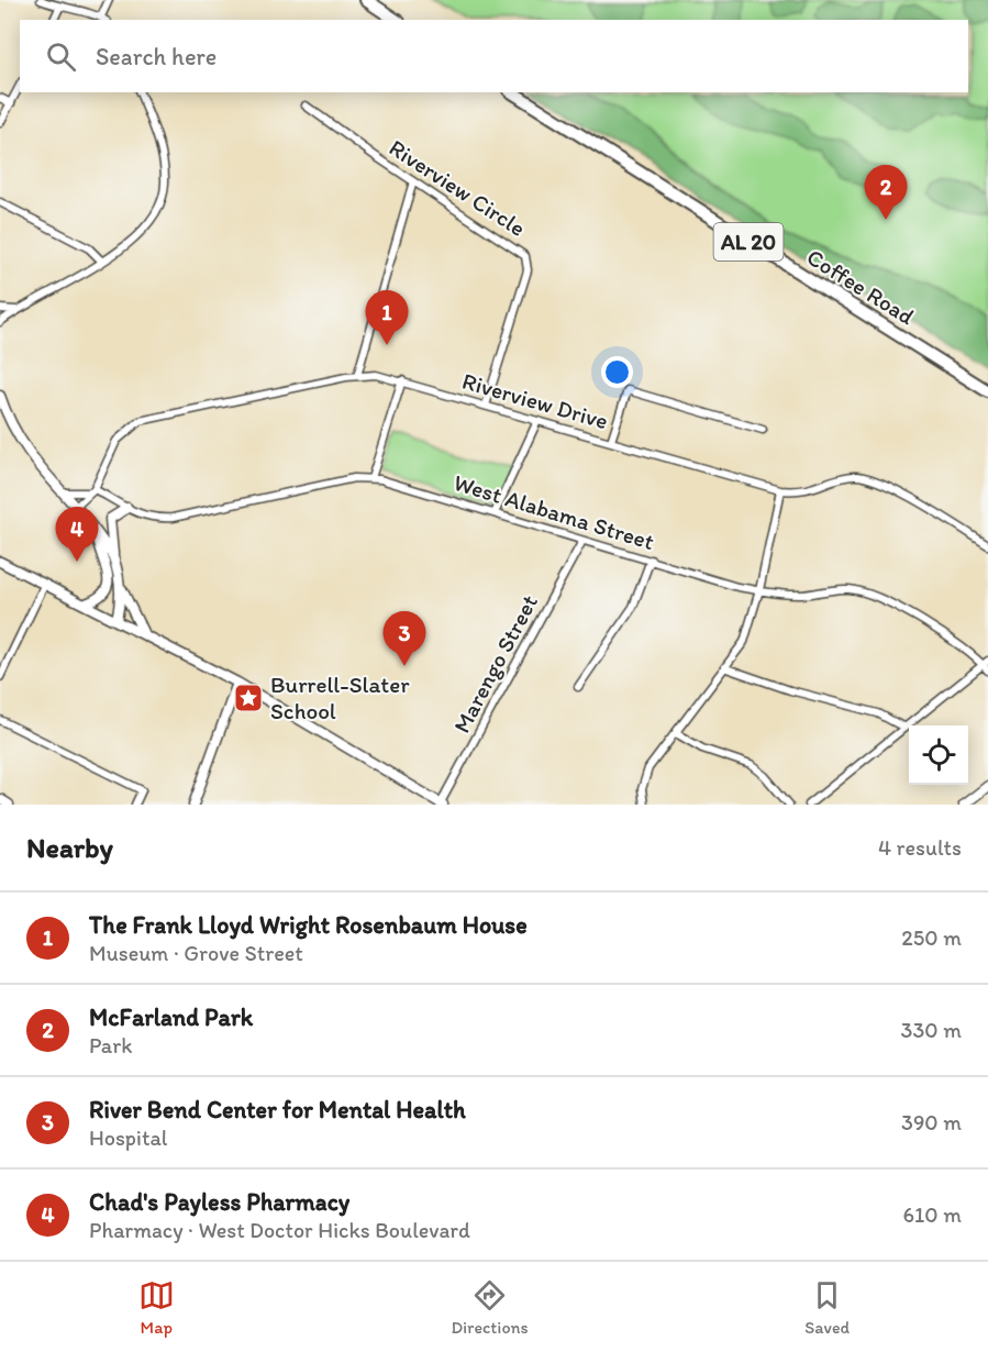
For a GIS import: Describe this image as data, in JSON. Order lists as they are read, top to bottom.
{
  "streets": {
    "main road": ["AL 20", "Coffee Road"],
    "street": [
      "Riverview Circle",
      "Riverview Drive",
      "West Alabama Street",
      "Marengo Street"
    ]
  },
  "crossings": [
    ["Riverview Circle", "Riverview Drive"],
    ["Riverview Drive", "West Alabama Street"],
    ["West Alabama Street", "Marengo Street"]
  ],
  "places": {
    "place": ["Burrell-Slater School"]
  },
  "page": {
    "search": "Search here",
    "pins": [
      "2",
      "1",
      "4",
      "3"
    ],
    "heading": ["Nearby", "4 results"],
    "list": [
      {
        "mark": "1",
        "name": "The Frank Lloyd Wright Rosenbaum House",
        "note": "Museum · Grove Street",
        "value": "250 m"
      },
      {
        "mark": "2",
        "name": "McFarland Park",
        "note": "Park",
        "value": "330 m"
      },
      {
        "mark": "3",
        "name": "River Bend Center for Mental Health",
        "note": "Hospital",
        "value": "390 m"
      },
      {
        "mark": "4",
        "name": "Chad's Payless Pharmacy",
        "note": "Pharmacy · West Doctor Hicks Boulevard",
        "value": "610 m"
      }
    ],
    "nav": ["Map", "Directions", "Saved"]
  }
}
